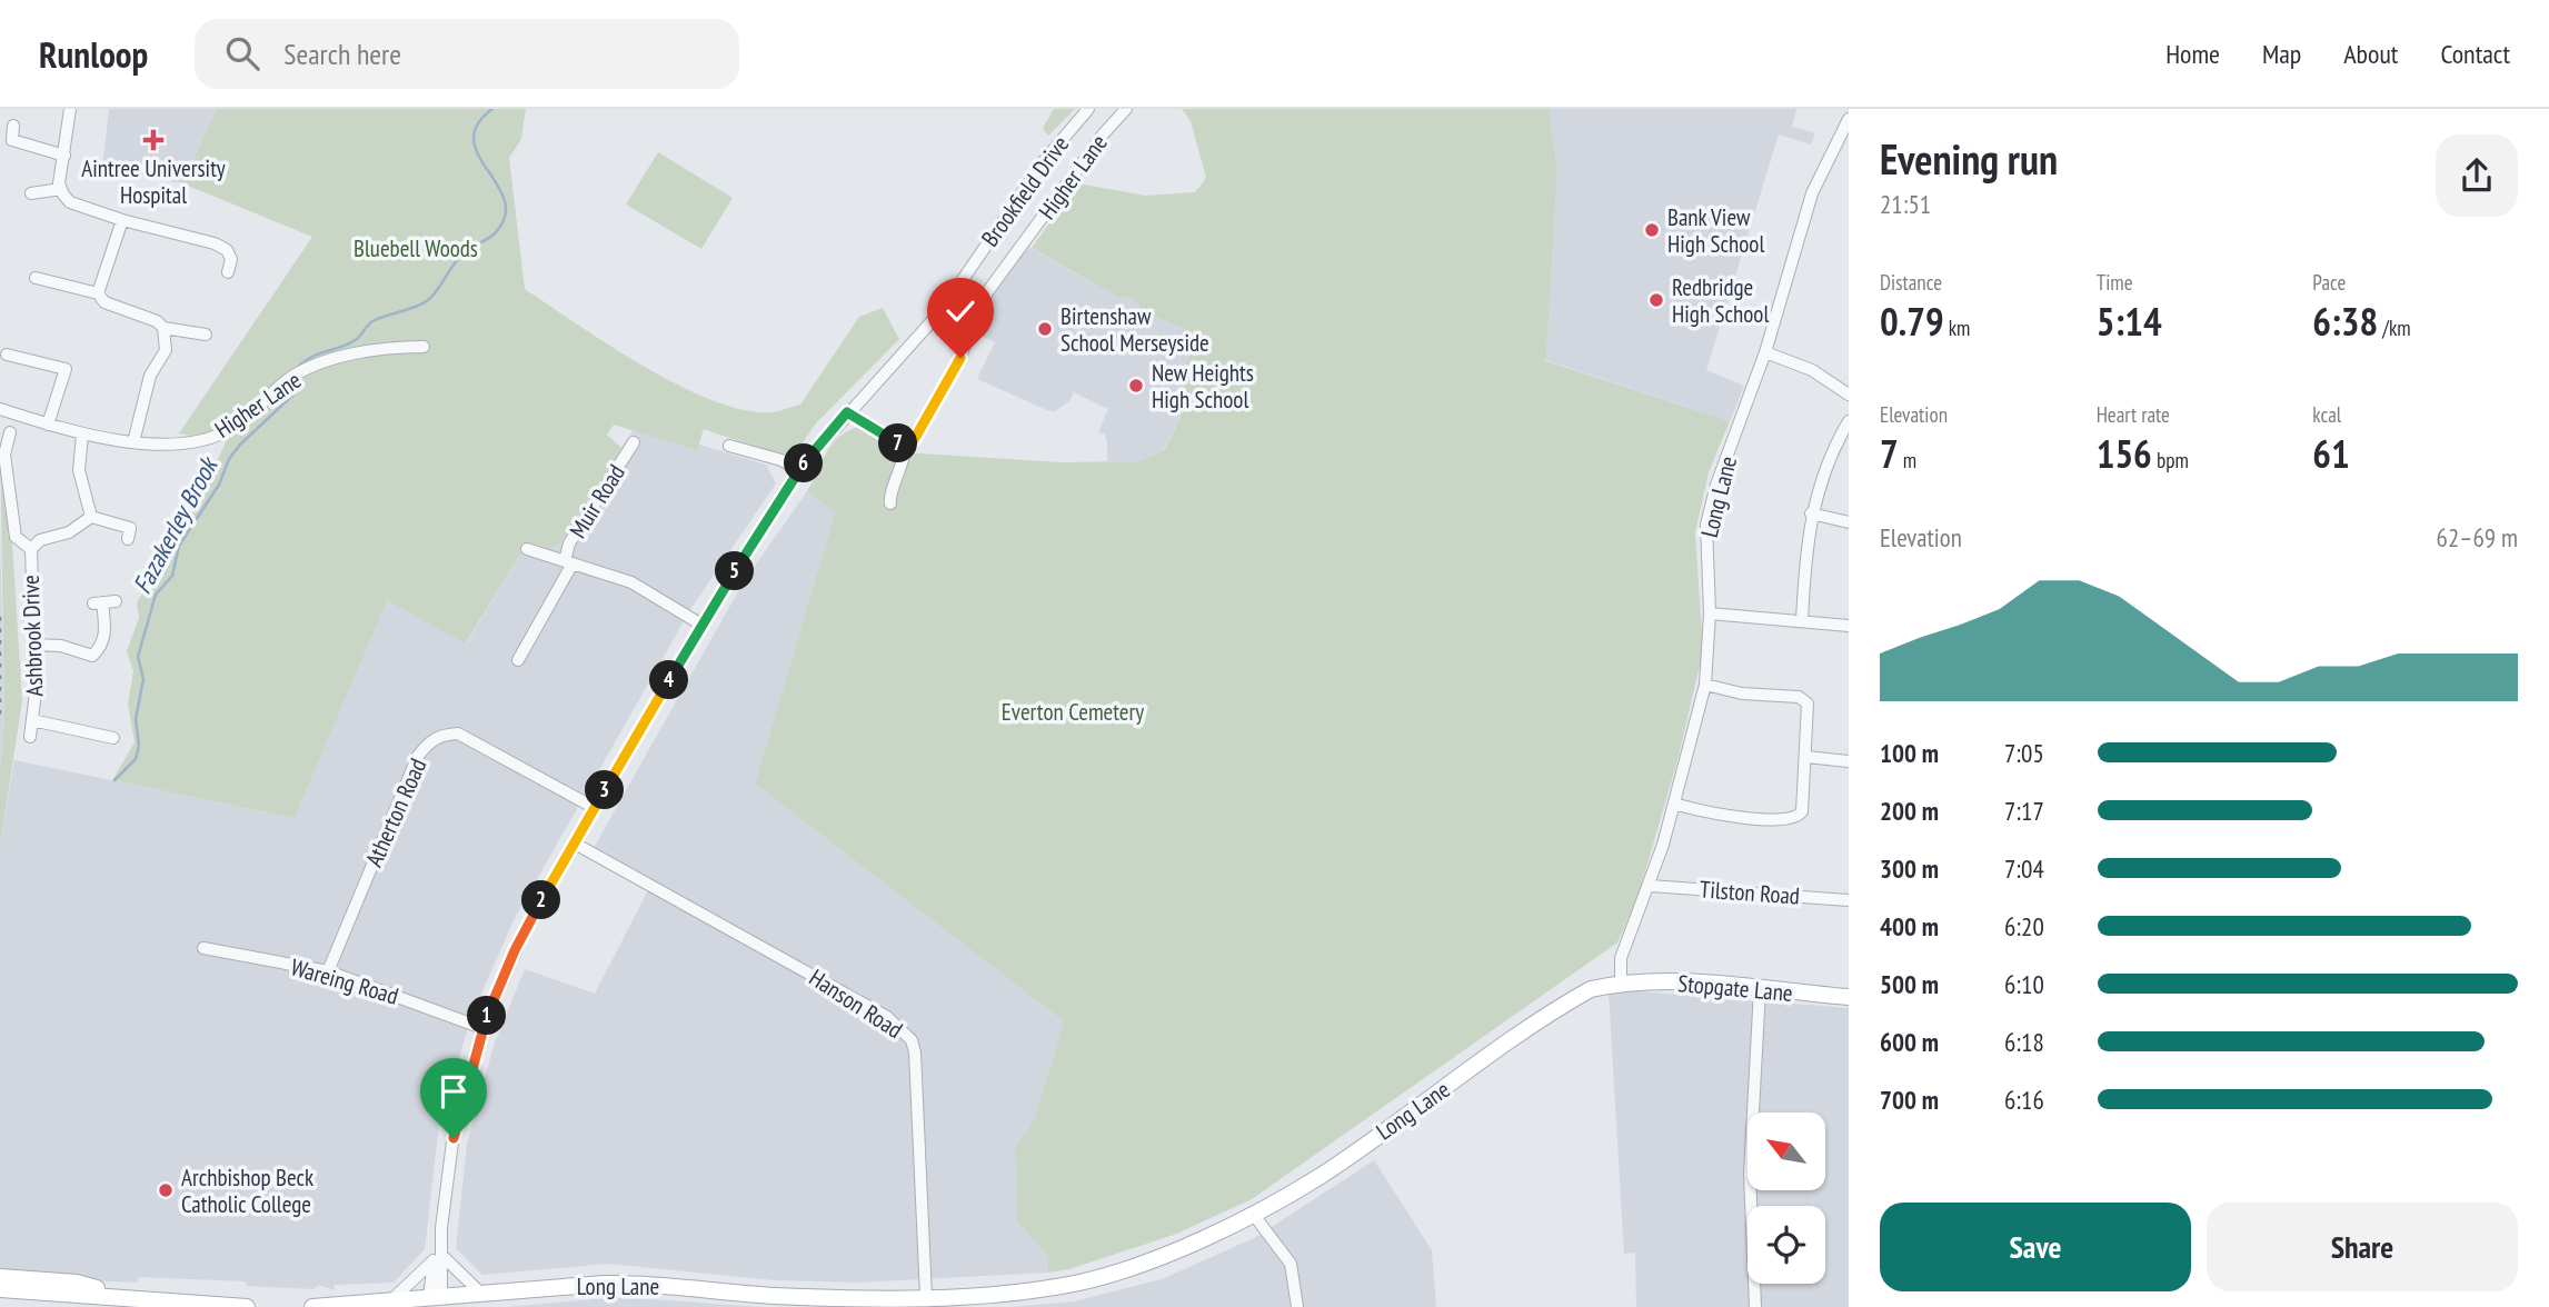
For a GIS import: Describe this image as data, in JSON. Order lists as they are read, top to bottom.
{
  "streets": {
    "main road": ["Long Lane", "Stopgate Lane"],
    "street": [
      "Higher Lane",
      "Brookfield Drive",
      "Muir Road",
      "Ashbrook Drive",
      "Atherton Road",
      "Tilston Road",
      "Wareing Road",
      "Hanson Road"
    ]
  },
  "crossings": [
    ["Brookfield Drive", "Long Lane"],
    ["Brookfield Drive", "Muir Road"],
    ["Brookfield Drive", "Atherton Road"],
    ["Brookfield Drive", "Wareing Road"],
    ["Brookfield Drive", "Hanson Road"],
    ["Long Lane", "Tilston Road"],
    ["Long Lane", "Stopgate Lane"],
    ["Long Lane", "Hanson Road"],
    ["Atherton Road", "Wareing Road"]
  ],
  "water": ["Fazakerley Brook"],
  "parks": ["Bluebell Woods", "Everton Cemetery"],
  "places": {
    "health": ["Aintree University Hospital"],
    "other": [
      "Bank View High School",
      "Redbridge High School",
      "Birtenshaw School Merseyside",
      "New Heights High School",
      "Archbishop Beck Catholic College"
    ]
  },
  "north": "top left",
  "page": {
    "header": "Runloop",
    "search": "Search here",
    "nav": [
      "Home",
      "Map",
      "About",
      "Contact"
    ],
    "heading": ["Evening run", "21:51"],
    "stats": [
      ["Distance", "0.79 km"],
      ["Time", "5:14"],
      ["Pace", "6:38 /km"],
      ["Elevation", "7 m"],
      ["Heart rate", "156 bpm"],
      ["kcal", "61"]
    ],
    "pins": [
      "7",
      "6",
      "5",
      "4",
      "3",
      "2",
      "1"
    ],
    "chart": ["Elevation", "62–69 m"],
    "list": [
      {
        "name": "100 m",
        "note": "7:05"
      },
      {
        "name": "200 m",
        "note": "7:17"
      },
      {
        "name": "300 m",
        "note": "7:04"
      },
      {
        "name": "400 m",
        "note": "6:20"
      },
      {
        "name": "500 m",
        "note": "6:10"
      },
      {
        "name": "600 m",
        "note": "6:18"
      },
      {
        "name": "700 m",
        "note": "6:16"
      }
    ],
    "buttons": ["Save", "Share"]
  }
}
